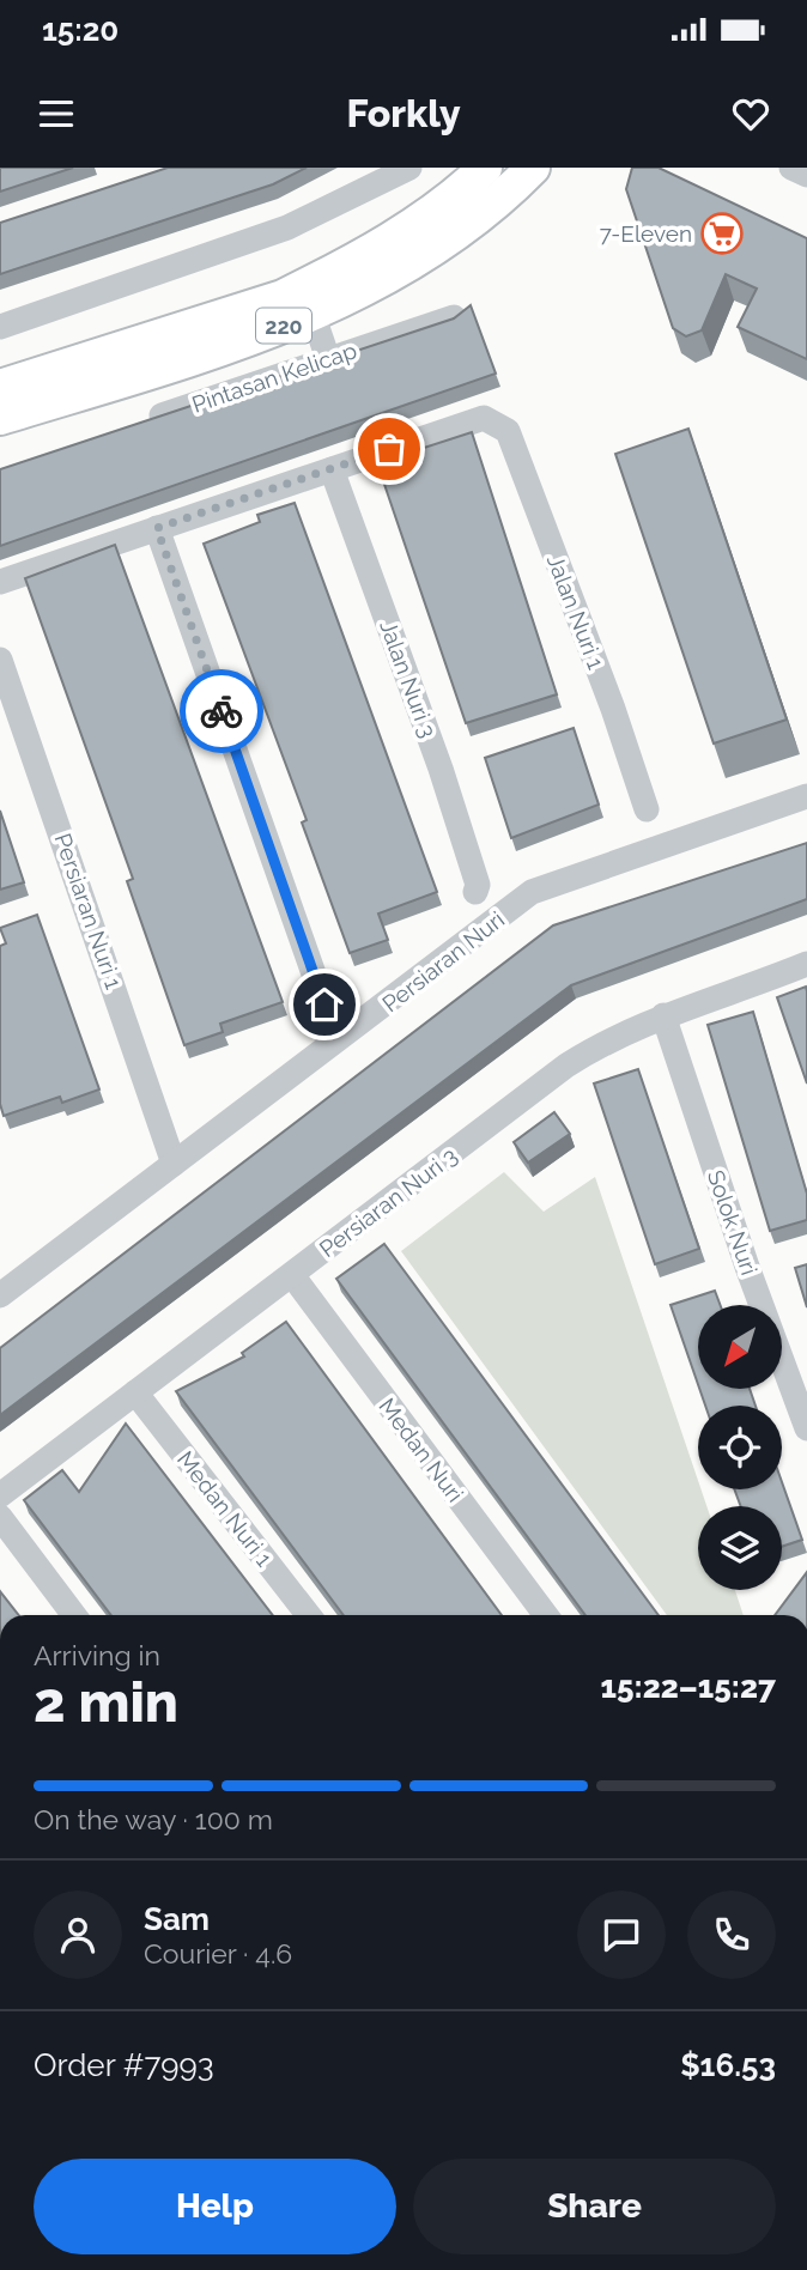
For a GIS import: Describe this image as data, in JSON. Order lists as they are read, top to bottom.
{
  "streets": {
    "main road": ["220"],
    "street": [
      "Pintasan Kelicap",
      "Jalan Nuri 1",
      "Jalan Nuri 3",
      "Persiaran Nuri 1",
      "Persiaran Nuri",
      "Persiaran Nuri 3",
      "Solok Nuri",
      "Medan Nuri",
      "Medan Nuri 1"
    ]
  },
  "crossings": [
    ["Jalan Nuri 1", "Jalan Nuri 3"],
    ["Persiaran Nuri 1", "Persiaran Nuri"],
    ["Persiaran Nuri 3", "Solok Nuri"],
    ["Persiaran Nuri 3", "Medan Nuri"],
    ["Persiaran Nuri 3", "Medan Nuri 1"]
  ],
  "places": {
    "supermarket": ["7-Eleven"]
  },
  "north": "bottom left",
  "page": {
    "status": "15:20",
    "header": "Forkly",
    "heading": ["2 min", "Arriving in", "15:22–15:27"],
    "panel": [
      "Sam",
      "Courier · 4.6",
      "Order #7993",
      "$16.53"
    ],
    "bar": "On the way · 100 m",
    "buttons": ["Help", "Share"]
  }
}
